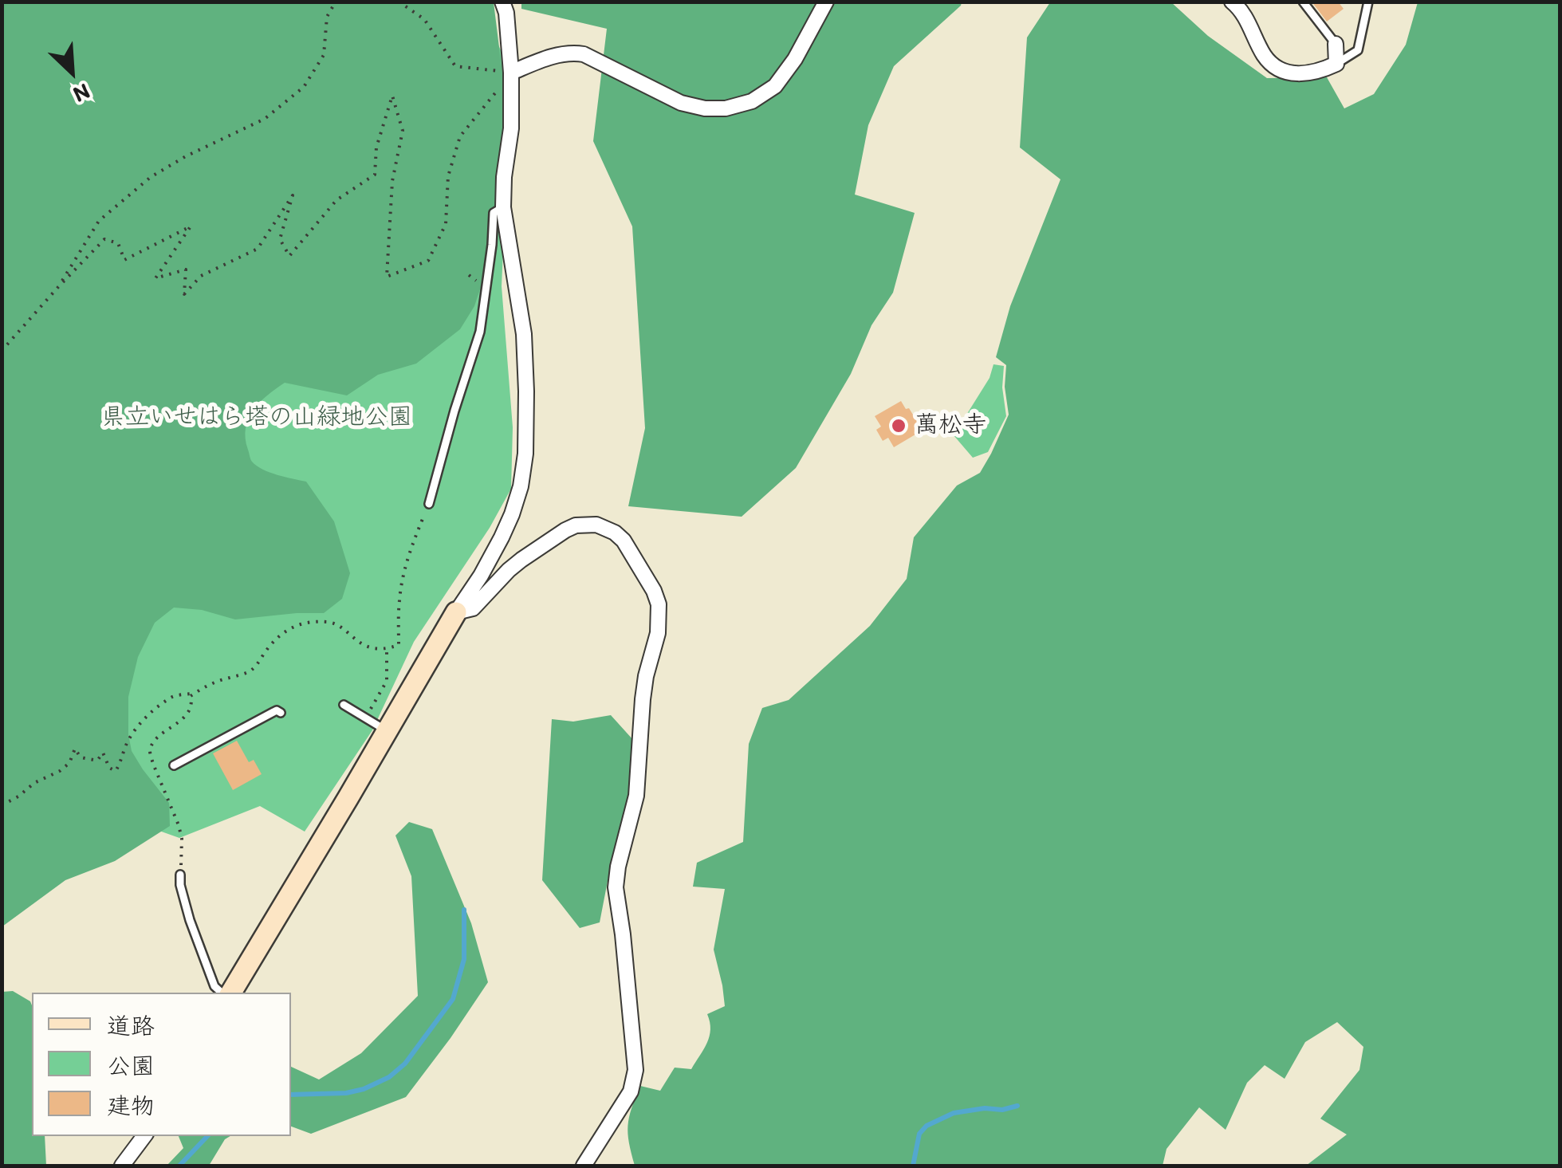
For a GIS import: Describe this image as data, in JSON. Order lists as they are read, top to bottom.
{
  "parks": ["県立いせはら塔の山緑地公園"],
  "places": ["萬松寺"],
  "legend": ["道路", "公園", "建物"],
  "north": "bottom right"
}
